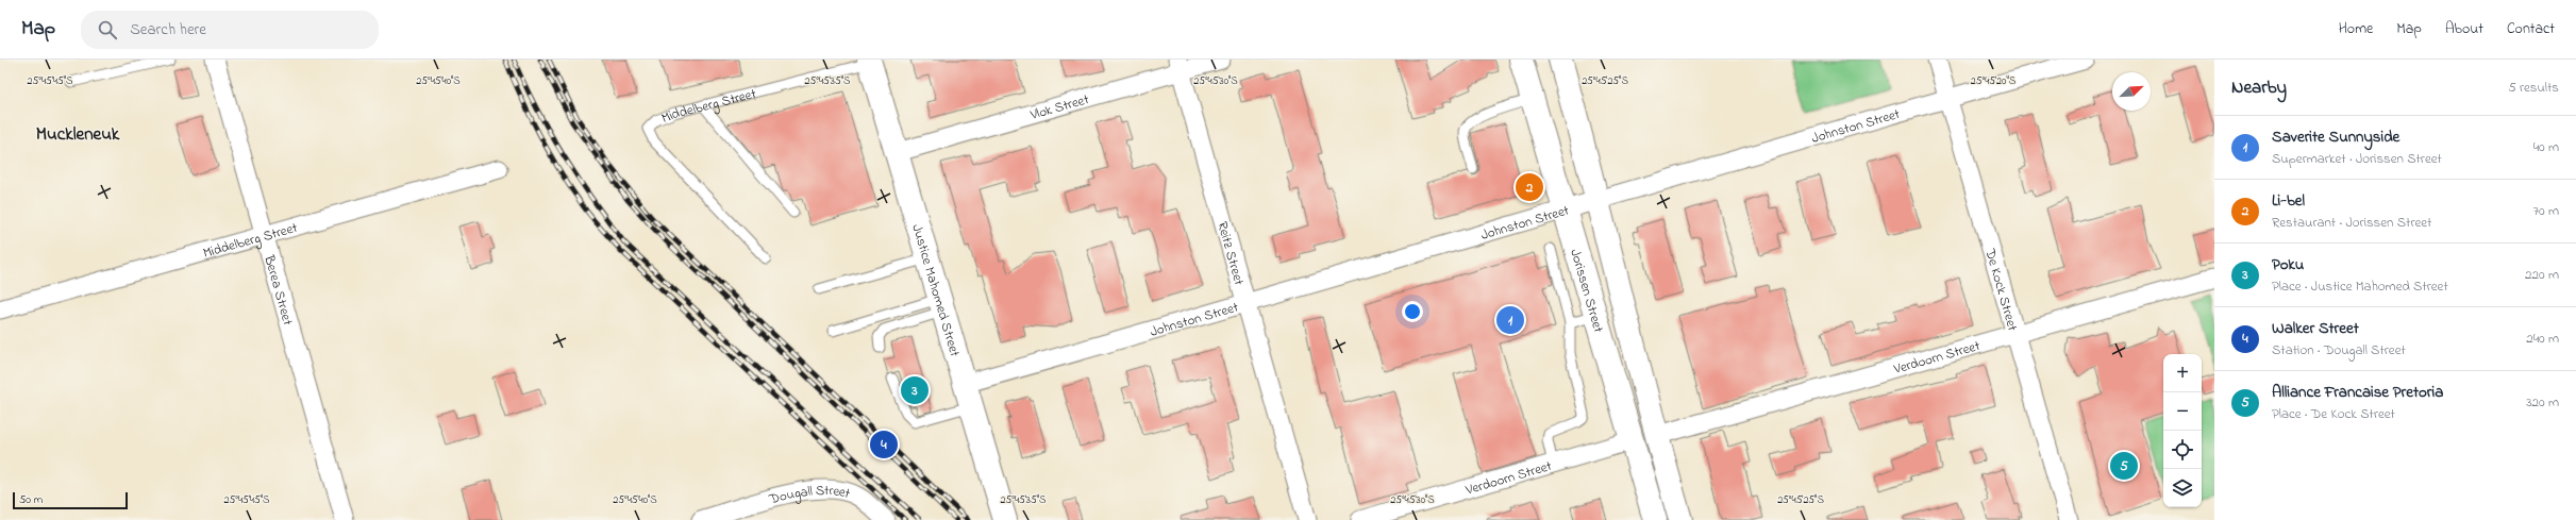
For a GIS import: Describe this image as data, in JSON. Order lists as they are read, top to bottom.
{
  "streets": {
    "main road": ["Jorissen Street", "Justice Mahomed Street"],
    "street": [
      "Middelberg Street",
      "Vlok Street",
      "Johnston Street",
      "Reitz Street",
      "Berea Street",
      "De Kock Street",
      "Verdoorn Street",
      "Dougall Street"
    ]
  },
  "crossings": [
    ["Middelberg Street", "Berea Street"],
    ["Middelberg Street", "Justice Mahomed Street"],
    ["Vlok Street", "Reitz Street"],
    ["Vlok Street", "Justice Mahomed Street"],
    ["Johnston Street", "Reitz Street"],
    ["Johnston Street", "Jorissen Street"],
    ["Johnston Street", "De Kock Street"],
    ["Johnston Street", "Justice Mahomed Street"],
    ["Jorissen Street", "Verdoorn Street"],
    ["De Kock Street", "Verdoorn Street"]
  ],
  "districts": ["Muckleneuk"],
  "scale_bar": "50 m",
  "north": "top right",
  "page": {
    "header": "Map",
    "search": "Search here",
    "nav": [
      "Home",
      "Map",
      "About",
      "Contact"
    ],
    "heading": ["Nearby", "5 results"],
    "list": [
      {
        "mark": "1",
        "name": "Saverite Sunnyside",
        "note": "Supermarket · Jorissen Street",
        "value": "40 m"
      },
      {
        "mark": "2",
        "name": "Li-bel",
        "note": "Restaurant · Jorissen Street",
        "value": "70 m"
      },
      {
        "mark": "3",
        "name": "Poku",
        "note": "Place · Justice Mahomed Street",
        "value": "220 m"
      },
      {
        "mark": "4",
        "name": "Walker Street",
        "note": "Station · Dougall Street",
        "value": "240 m"
      },
      {
        "mark": "5",
        "name": "Alliance Francaise Pretoria",
        "note": "Place · De Kock Street",
        "value": "320 m"
      }
    ],
    "pins": [
      "2",
      "1",
      "3",
      "4",
      "5"
    ],
    "map_buttons": ["+", "−"],
    "scale": "50 m"
  },
  "coordinates": [
    "25°45'45\"S",
    "25°45'40\"S",
    "25°45'35\"S",
    "25°45'30\"S",
    "25°45'25\"S",
    "25°45'20\"S"
  ]
}
